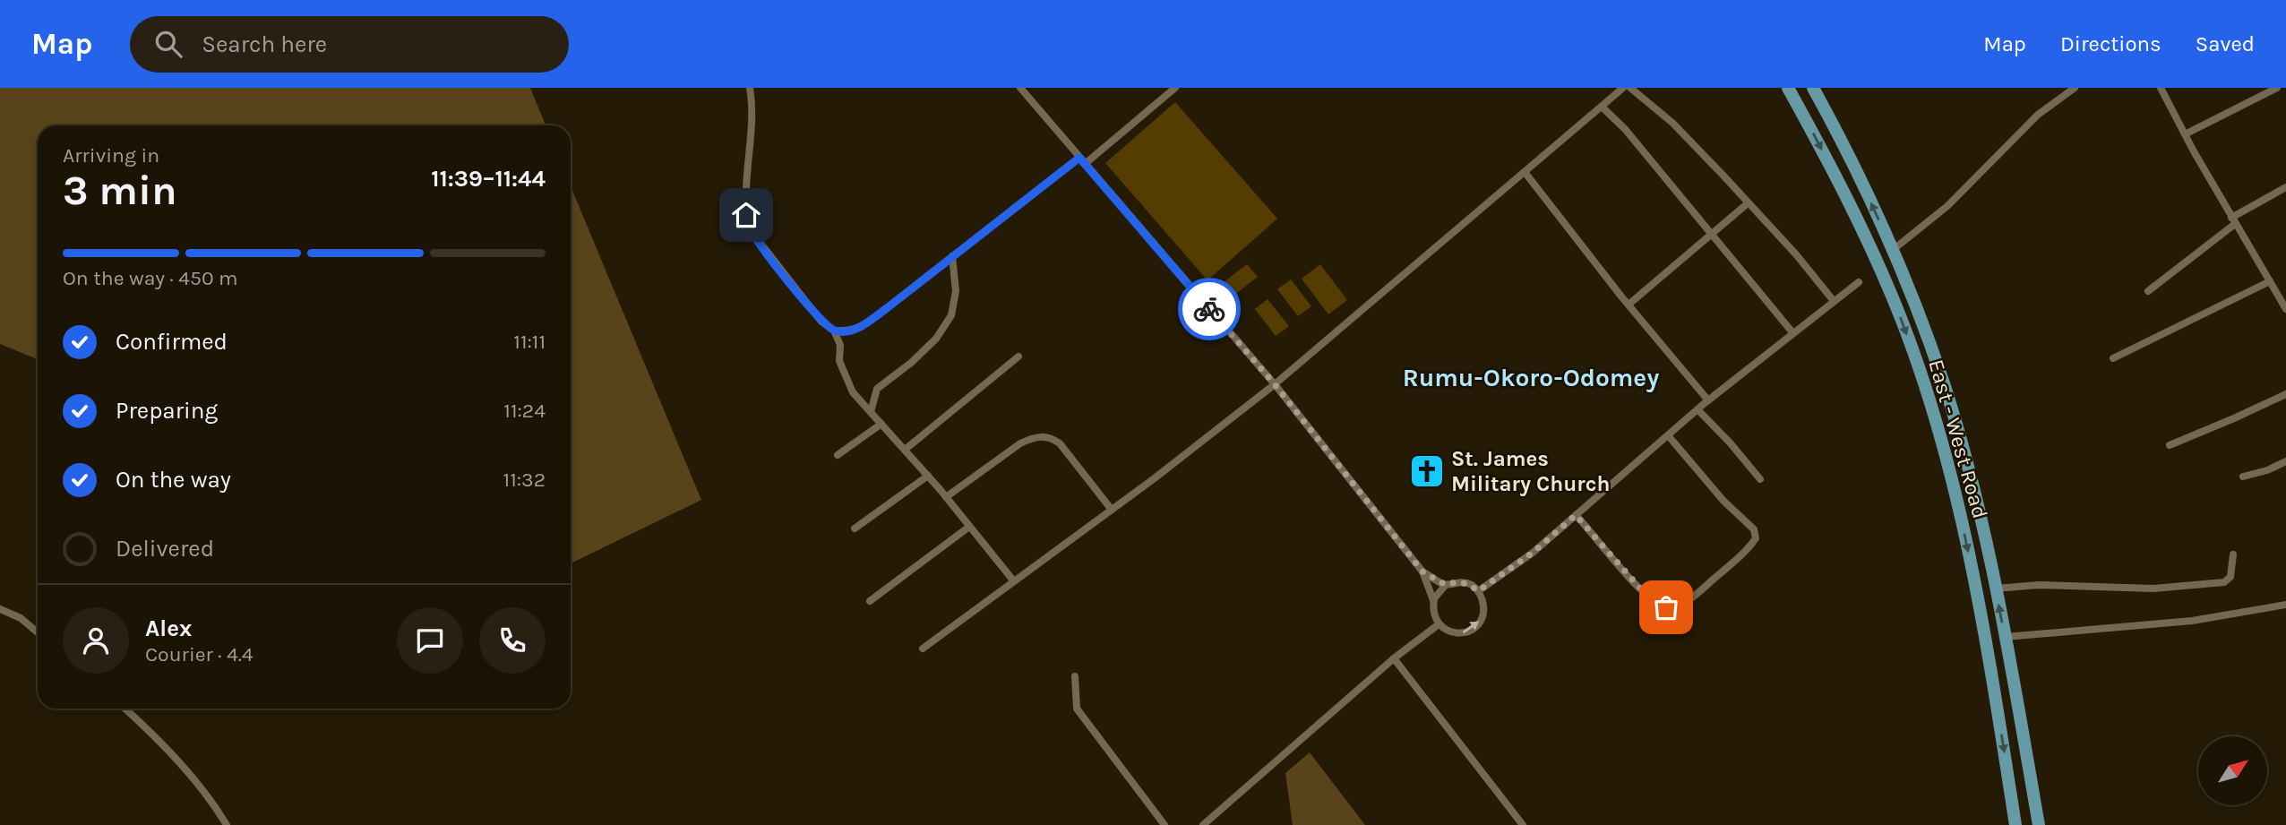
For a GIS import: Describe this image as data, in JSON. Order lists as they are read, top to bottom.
{
  "streets": {
    "main road": ["East - West Road"]
  },
  "districts": ["Rumu-Okoro-Odomey"],
  "places": {
    "church": ["St. James Military Church"]
  },
  "north": "top right",
  "page": {
    "header": "Map",
    "search": "Search here",
    "nav": ["Map", "Directions", "Saved"],
    "heading": ["3 min", "Arriving in", "11:39–11:44"],
    "panel": ["Alex", "Courier · 4.4"],
    "bar": "On the way · 450 m",
    "list": [
      ["Confirmed", "11:11"],
      ["Preparing", "11:24"],
      ["On the way", "11:32"],
      "Delivered"
    ]
  }
}
